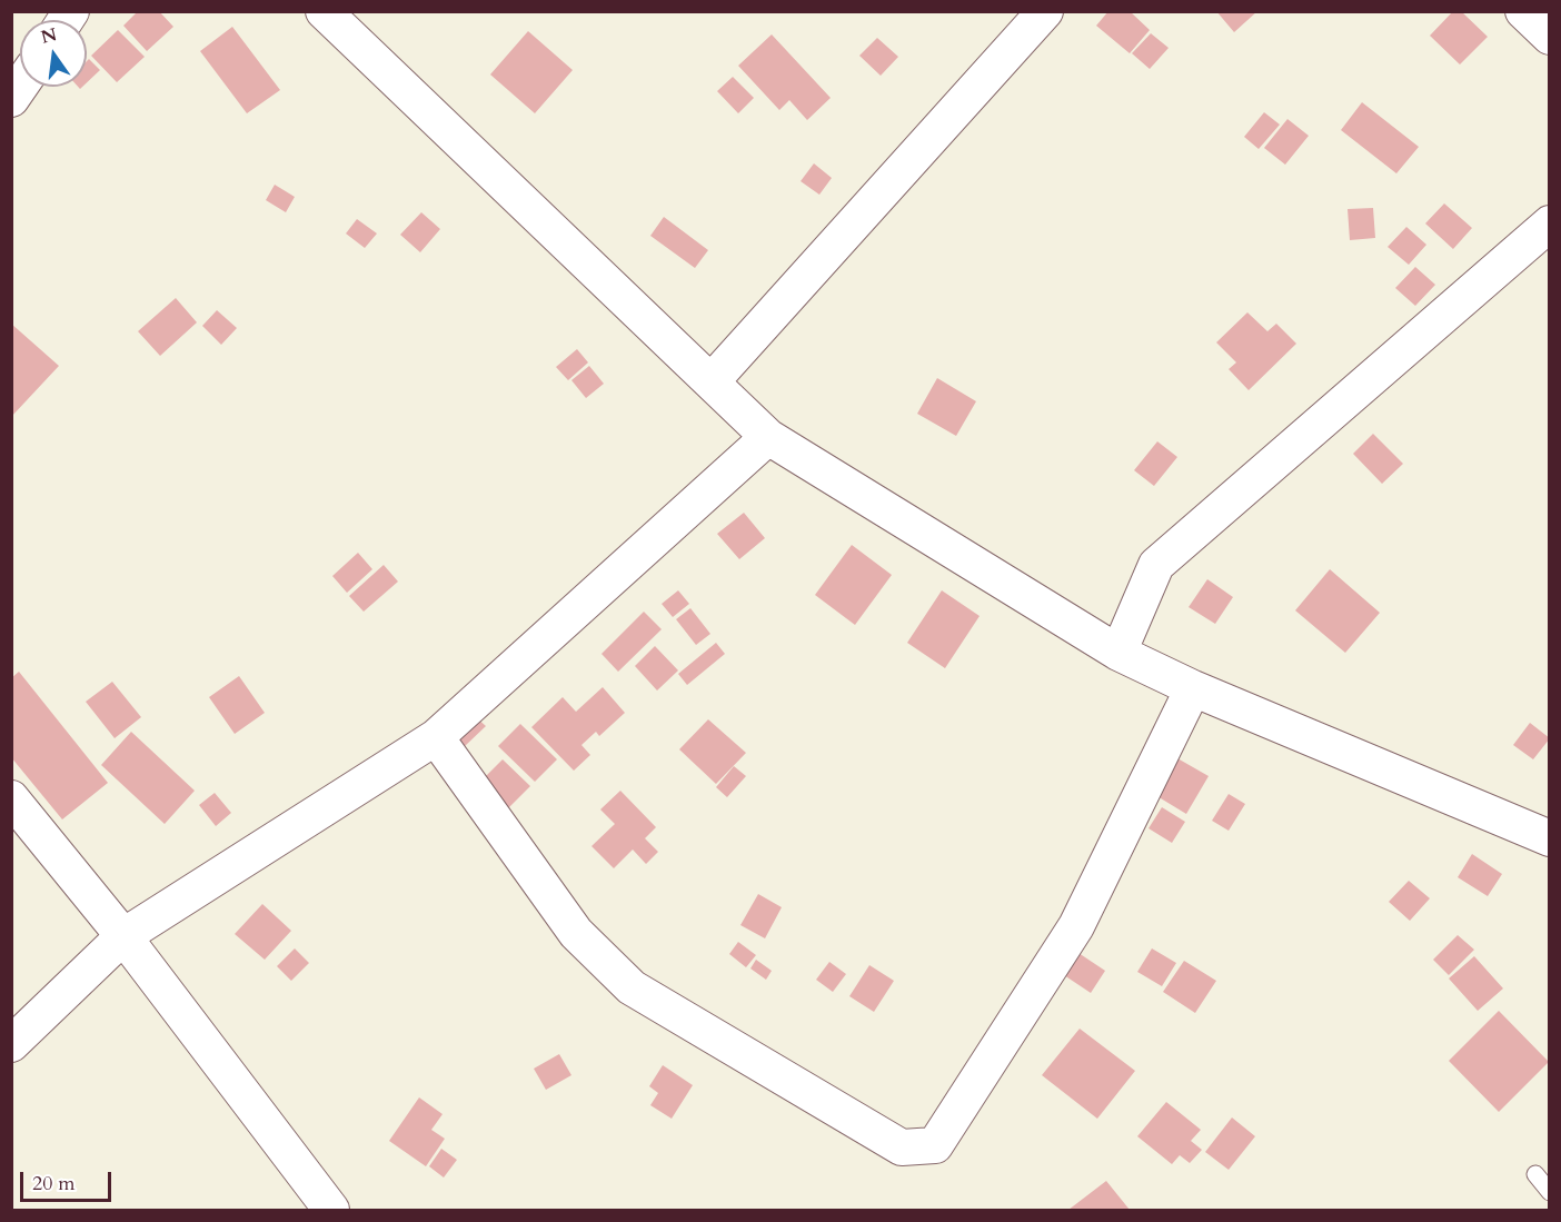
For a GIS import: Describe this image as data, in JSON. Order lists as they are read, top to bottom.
{
  "scale_bar": "20 m",
  "north": "top"
}
